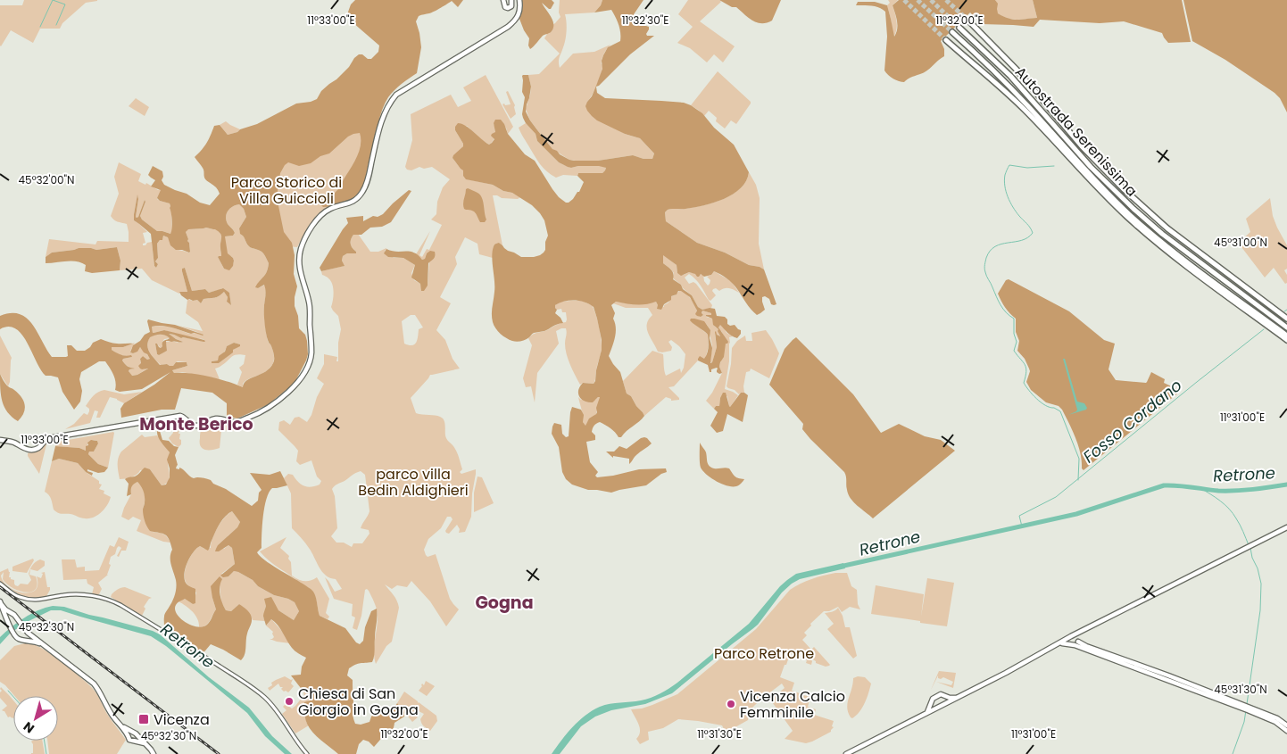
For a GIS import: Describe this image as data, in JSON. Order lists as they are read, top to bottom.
{
  "streets": {
    "highway": ["Autostrada Serenissima"]
  },
  "districts": ["Monte Berico", "Gogna"],
  "water": ["Fosso Cordano", "Retrone"],
  "parks": ["Parco Storico di Villa Guiccioli", "parco villa Bedin Aldighieri", "Parco Retrone"],
  "places": {
    "other": ["Chiesa di San Giorgio in Gogna", "Vicenza Calcio Femminile"],
    "transit": ["Vicenza"]
  },
  "north": "bottom left",
  "coordinates": [
    "11°33'00\"E",
    "11°32'30\"E",
    "11°32'00\"E",
    "45°32'00\"N",
    "45°31'00\"N",
    "11°31'00\"E",
    "45°32'30\"N",
    "45°31'30\"N",
    "11°31'30\"E"
  ]
}
